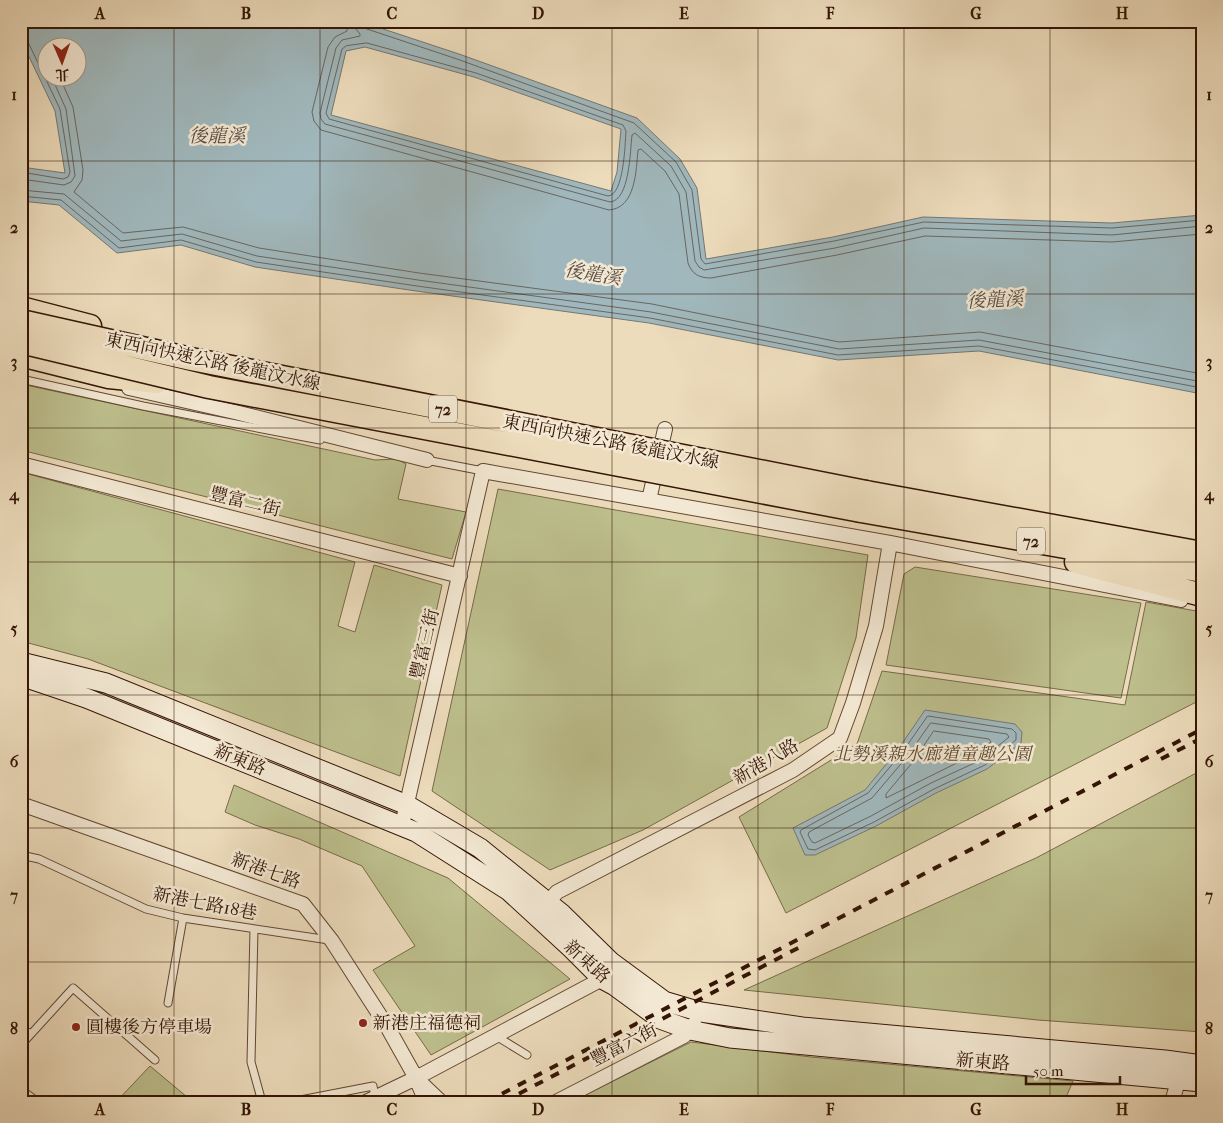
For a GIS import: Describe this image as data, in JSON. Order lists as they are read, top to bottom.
{
  "streets": {
    "highway": ["東西向快速公路 後龍汶水線", "72"],
    "main road": ["新東路"],
    "street": [
      "豐富二街",
      "豐富三街",
      "新港八路",
      "新港七路",
      "豐富六街"
    ],
    "lane": ["新港七路18巷"]
  },
  "crossings": [
    ["豐富二街", "豐富三街"],
    ["豐富三街", "新東路"],
    ["新東路", "新港八路"],
    ["新東路", "豐富六街"],
    ["新港七路", "新港七路18巷"]
  ],
  "water": ["後龍溪"],
  "parks": ["北勢溪親水廊道童趣公園"],
  "places": ["新港庄福德祠", "圓樓後方停車場"],
  "scale_bar": "50 m",
  "north": "bottom",
  "grid": {
    "columns": [
      "A",
      "B",
      "C",
      "D",
      "E",
      "F",
      "G",
      "H"
    ],
    "rows": [
      "1",
      "2",
      "3",
      "4",
      "5",
      "6",
      "7",
      "8"
    ]
  }
}
